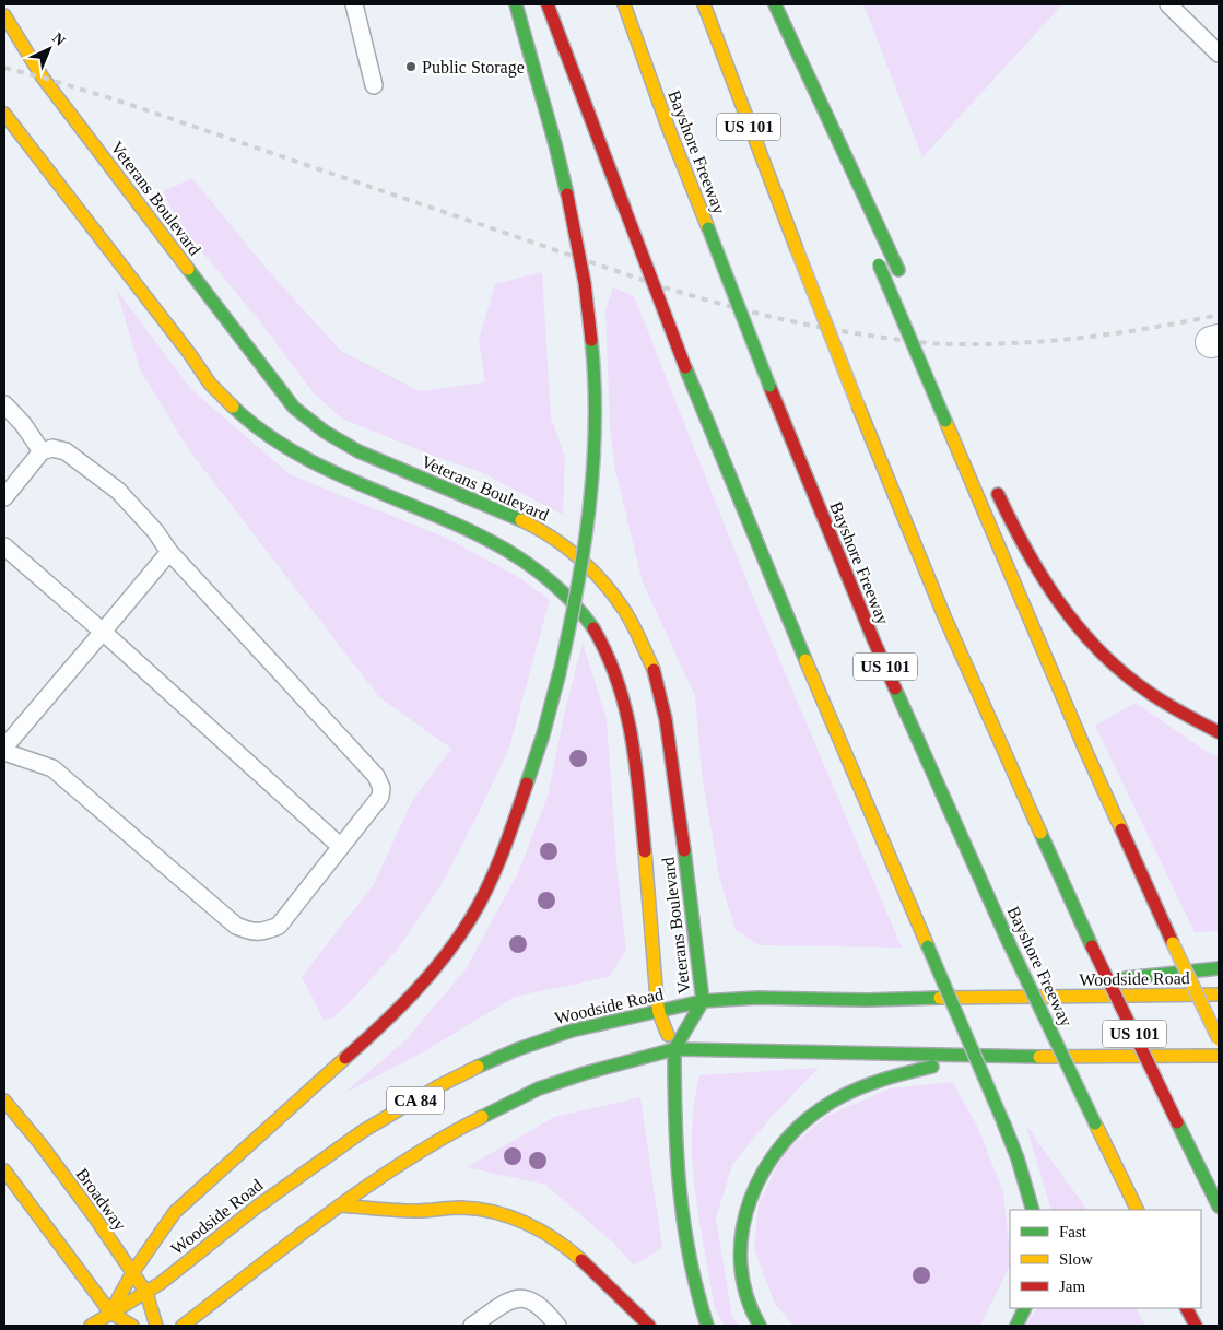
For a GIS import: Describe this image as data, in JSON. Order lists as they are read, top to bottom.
{
  "streets": {
    "main road": [
      "US 101",
      "Bayshore Freeway",
      "Veterans Boulevard",
      "Woodside Road",
      "CA 84",
      "Broadway"
    ]
  },
  "crossings": [
    ["Veterans Boulevard", "Woodside Road"],
    ["Woodside Road", "Broadway"]
  ],
  "places": ["Public Storage"],
  "legend": ["Fast", "Slow", "Jam"],
  "north": "top right"
}
